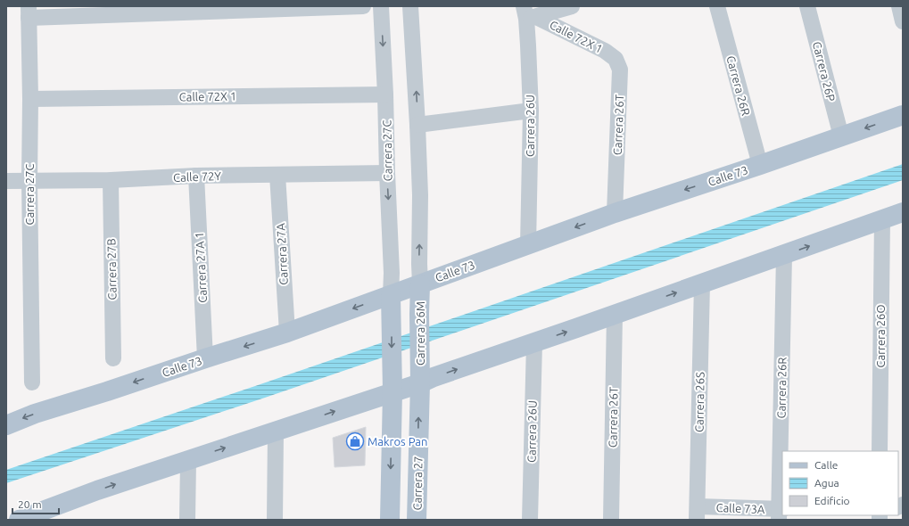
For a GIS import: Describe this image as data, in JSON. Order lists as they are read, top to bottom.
{
  "streets": {
    "main road": ["Calle 73", "Carrera 26M", "Carrera 27"],
    "street": [
      "Calle 72X 1",
      "Carrera 26P",
      "Carrera 26R",
      "Carrera 26T",
      "Carrera 26U",
      "Carrera 27C",
      "Calle 72Y",
      "Carrera 27A",
      "Carrera 27A 1",
      "Carrera 27B",
      "Carrera 26O",
      "Carrera 26S",
      "Calle 73A"
    ]
  },
  "crossings": [
    ["Calle 72X 1", "Carrera 26T"],
    ["Calle 72X 1", "Carrera 26U"],
    ["Calle 72X 1", "Carrera 27C"],
    ["Carrera 26P", "Calle 73"],
    ["Carrera 26R", "Calle 73"],
    ["Carrera 26R", "Calle 73A"],
    ["Carrera 26T", "Calle 73"],
    ["Carrera 26U", "Calle 73"],
    ["Carrera 27C", "Calle 73"],
    ["Carrera 27C", "Calle 72Y"],
    ["Calle 73", "Carrera 27A"],
    ["Calle 73", "Carrera 27A 1"],
    ["Calle 73", "Carrera 26M"],
    ["Calle 72Y", "Carrera 27A"],
    ["Calle 72Y", "Carrera 27A 1"],
    ["Calle 72Y", "Carrera 27B"],
    ["Carrera 26M", "Carrera 27"],
    ["Carrera 26S", "Calle 73A"]
  ],
  "places": {
    "shop": ["Makros Pan"]
  },
  "legend": ["Calle", "Agua", "Edificio"],
  "scale_bar": "20 m"
}
